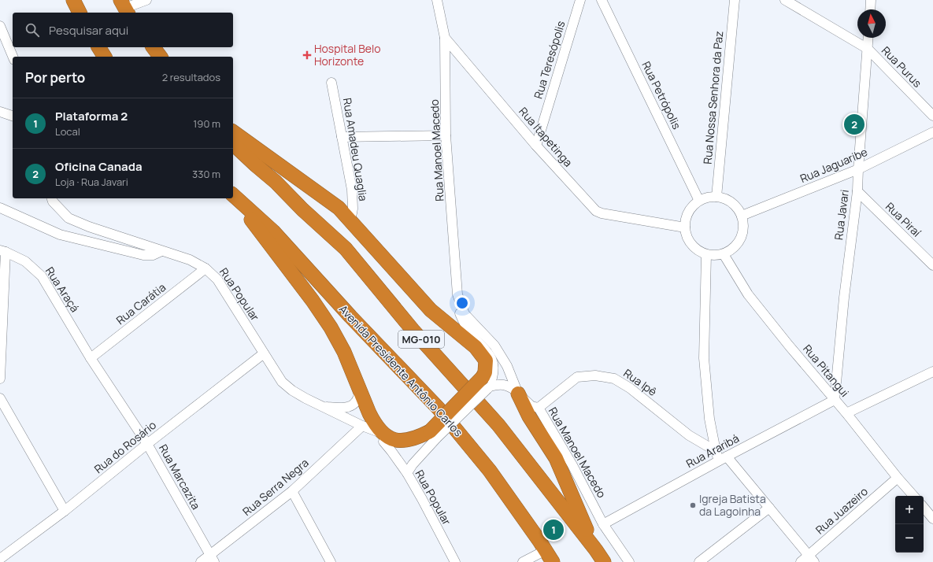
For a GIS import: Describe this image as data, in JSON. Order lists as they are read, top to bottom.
{
  "streets": {
    "highway": ["MG-010", "Avenida Presidente Antônio Carlos"],
    "street": [
      "Rua Teresópolis",
      "Rua Purus",
      "Rua Petrópolis",
      "Rua Nossa Senhora da Paz",
      "Rua Itapetinga",
      "Rua Amadeu Quaglia",
      "Rua Manoel Macedo",
      "Rua Jaguaribe",
      "Rua Javari",
      "Rua Piraí",
      "Rua Araçá",
      "Rua Popular",
      "Rua Carátia",
      "Rua Pitangui",
      "Rua Ipê",
      "Rua do Rosário",
      "Rua Araribá",
      "Rua Marcazita",
      "Rua Serra Negra",
      "Rua Juazeiro"
    ]
  },
  "crossings": [
    ["Rua Teresópolis", "Rua Itapetinga"],
    ["Rua Purus", "Rua Javari"],
    ["Rua Petrópolis", "Rua Nossa Senhora da Paz"],
    ["Rua Petrópolis", "Rua Itapetinga"],
    ["Rua Petrópolis", "Rua Jaguaribe"],
    ["Rua Petrópolis", "Rua Pitangui"],
    ["Rua Nossa Senhora da Paz", "Rua Itapetinga"],
    ["Rua Nossa Senhora da Paz", "Rua Jaguaribe"],
    ["Rua Nossa Senhora da Paz", "Rua Pitangui"],
    ["Rua Itapetinga", "Rua Manoel Macedo"],
    ["Rua Itapetinga", "Rua Jaguaribe"],
    ["Rua Itapetinga", "Rua Pitangui"],
    ["Rua Manoel Macedo", "Rua Ipê"],
    ["Rua Manoel Macedo", "Rua Araribá"],
    ["Rua Jaguaribe", "Rua Javari"],
    ["Rua Jaguaribe", "Rua Pitangui"],
    ["Rua Javari", "Rua Piraí"],
    ["Rua Javari", "Rua Pitangui"],
    ["Rua Javari", "Rua Araribá"],
    ["Rua Araçá", "Rua Carátia"],
    ["Rua Araçá", "Rua Marcazita"],
    ["Rua Popular", "Rua Carátia"],
    ["Rua Popular", "Rua do Rosário"],
    ["Rua Popular", "Rua Serra Negra"],
    ["Rua Carátia", "Rua Marcazita"],
    ["Rua Pitangui", "Rua Araribá"],
    ["Rua Pitangui", "Rua Juazeiro"],
    ["Rua do Rosário", "Rua Marcazita"],
    ["Rua Marcazita", "Rua Serra Negra"]
  ],
  "places": {
    "health": ["Hospital Belo Horizonte"],
    "other": ["Igreja Batista da Lagoinha"]
  },
  "north": "top",
  "page": {
    "search": "Pesquisar aqui",
    "heading": ["Por perto", "2 resultados"],
    "list": [
      {
        "mark": "1",
        "name": "Plataforma 2",
        "note": "Local",
        "value": "190 m"
      },
      {
        "mark": "2",
        "name": "Oficina Canada",
        "note": "Loja · Rua Javari",
        "value": "330 m"
      }
    ],
    "pins": ["2", "1"],
    "map_buttons": ["+", "−"]
  }
}
